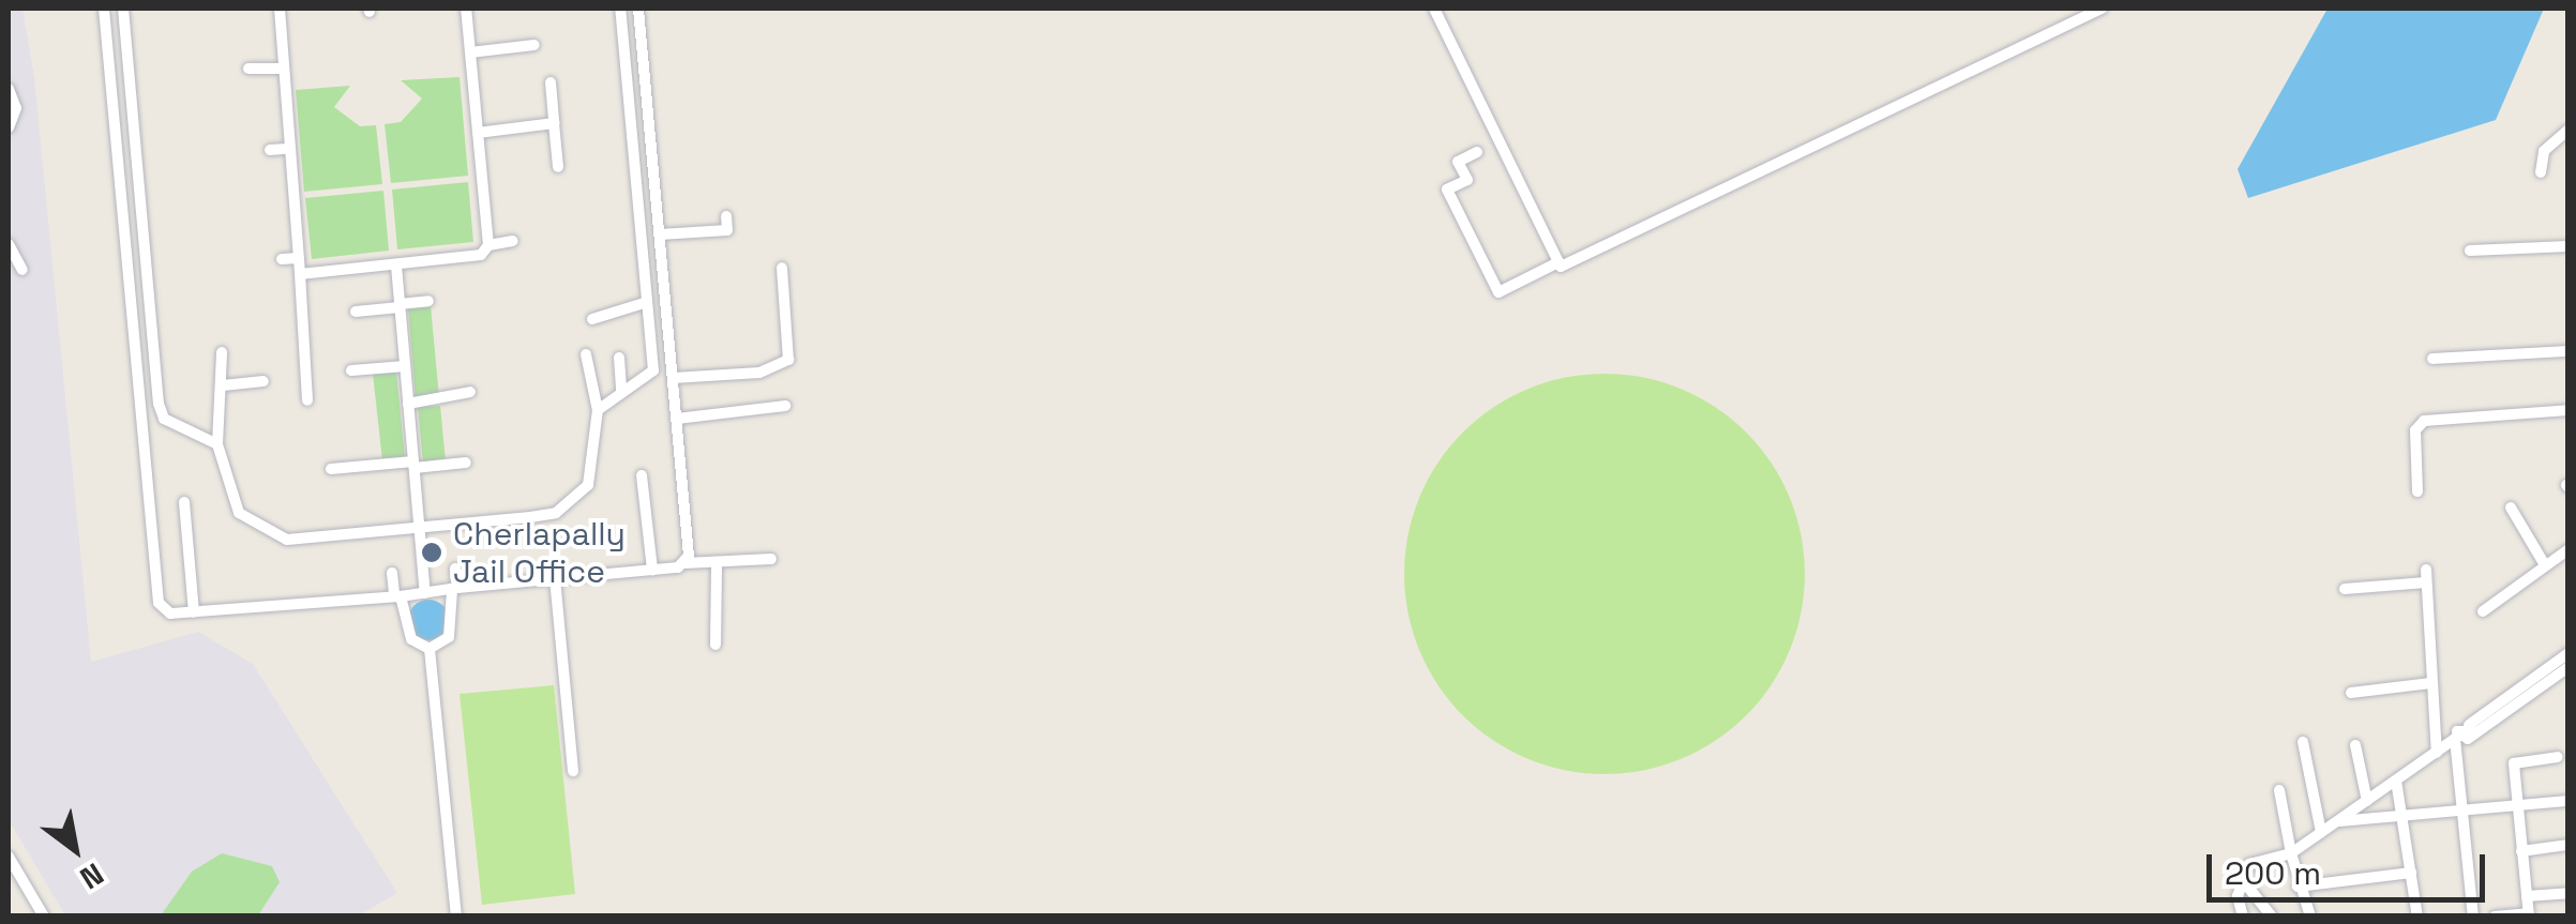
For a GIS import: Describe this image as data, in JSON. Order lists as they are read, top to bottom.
{
  "places": ["Cherlapally Jail Office"],
  "scale_bar": "200 m",
  "north": "bottom right"
}
